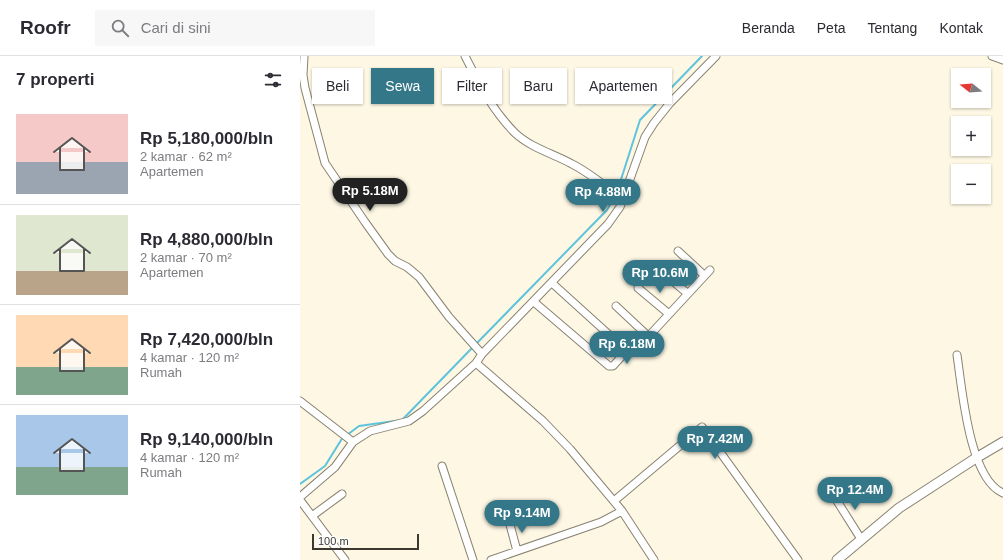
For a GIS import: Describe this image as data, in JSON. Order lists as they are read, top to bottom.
{
  "scale_bar": "100 m",
  "north": "left",
  "page": {
    "header": "Roofr",
    "search": "Cari di sini",
    "nav": [
      "Beranda",
      "Peta",
      "Tentang",
      "Kontak"
    ],
    "heading": "7 properti",
    "map_buttons": ["+", "−"],
    "chip": [
      "Beli",
      "Sewa",
      "Filter",
      "Baru",
      "Apartemen"
    ],
    "list": [
      {
        "name": "Rp 5,180,000/bln",
        "note": "2 kamar · 62 m² · Apartemen"
      },
      {
        "name": "Rp 4,880,000/bln",
        "note": "2 kamar · 70 m² · Apartemen"
      },
      {
        "name": "Rp 7,420,000/bln",
        "note": "4 kamar · 120 m² · Rumah"
      },
      {
        "name": "Rp 9,140,000/bln",
        "note": "4 kamar · 120 m² · Rumah"
      }
    ],
    "price": [
      "Rp 5.18M",
      "Rp 4.88M",
      "Rp 10.6M",
      "Rp 6.18M",
      "Rp 7.42M",
      "Rp 12.4M",
      "Rp 9.14M"
    ],
    "scale": "100 m"
  }
}
